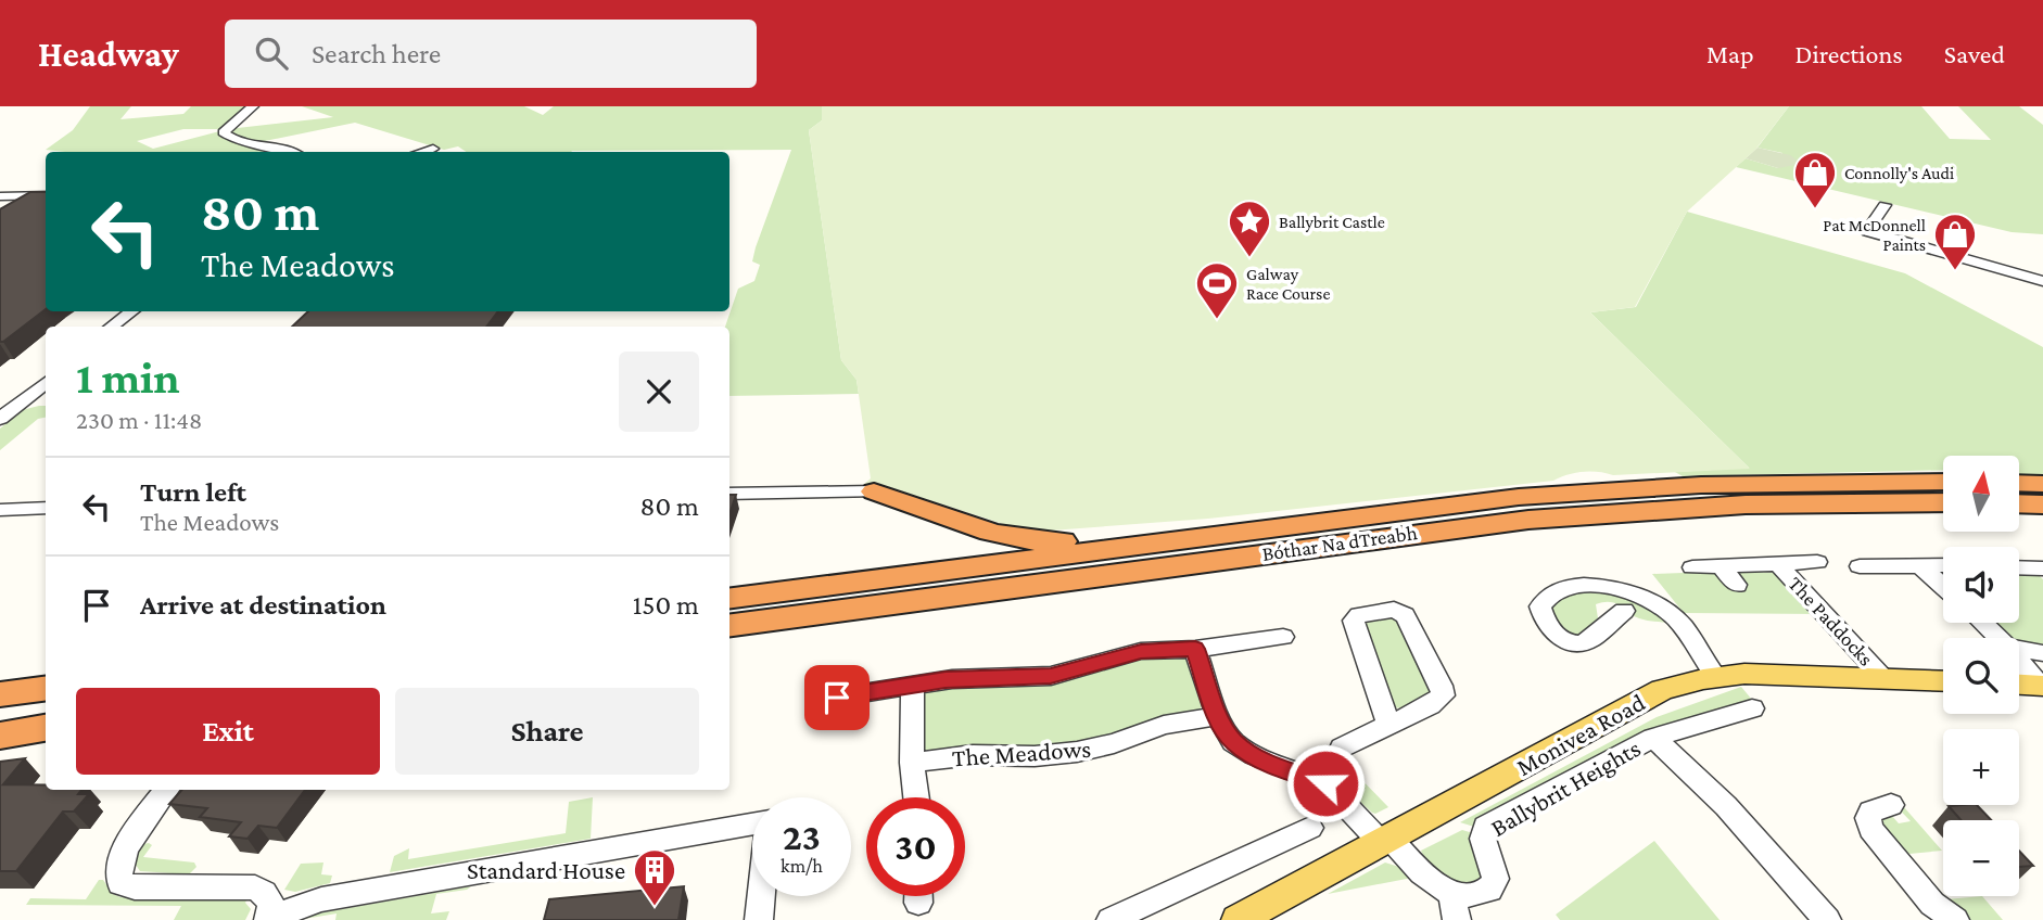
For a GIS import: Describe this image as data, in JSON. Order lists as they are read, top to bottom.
{
  "streets": {
    "highway": ["Bóthar Na dTreabh"],
    "main road": ["Monivea Road"],
    "street": ["The Paddocks", "The Meadows", "Ballybrit Heights"]
  },
  "crossings": [
    ["The Paddocks", "Monivea Road"],
    ["Monivea Road", "Ballybrit Heights"]
  ],
  "places": {
    "shop": ["Connolly's Audi", "Pat McDonnell Paints"],
    "place": ["Ballybrit Castle"],
    "sports": ["Galway Race Course"],
    "building": ["Standard House"]
  },
  "north": "top",
  "page": {
    "header": "Headway",
    "search": "Search here",
    "nav": ["Map", "Directions", "Saved"],
    "turn": ["80 m", "The Meadows"],
    "heading": ["1 min", "230 m · 11:48"],
    "map_buttons": ["+", "−"],
    "list": [
      {
        "name": "Turn left",
        "note": "The Meadows",
        "value": "80 m"
      },
      {
        "name": "Arrive at destination",
        "value": "150 m"
      }
    ],
    "buttons": ["Exit", "Share"],
    "speed": "23 km/h",
    "limit": "30"
  }
}
